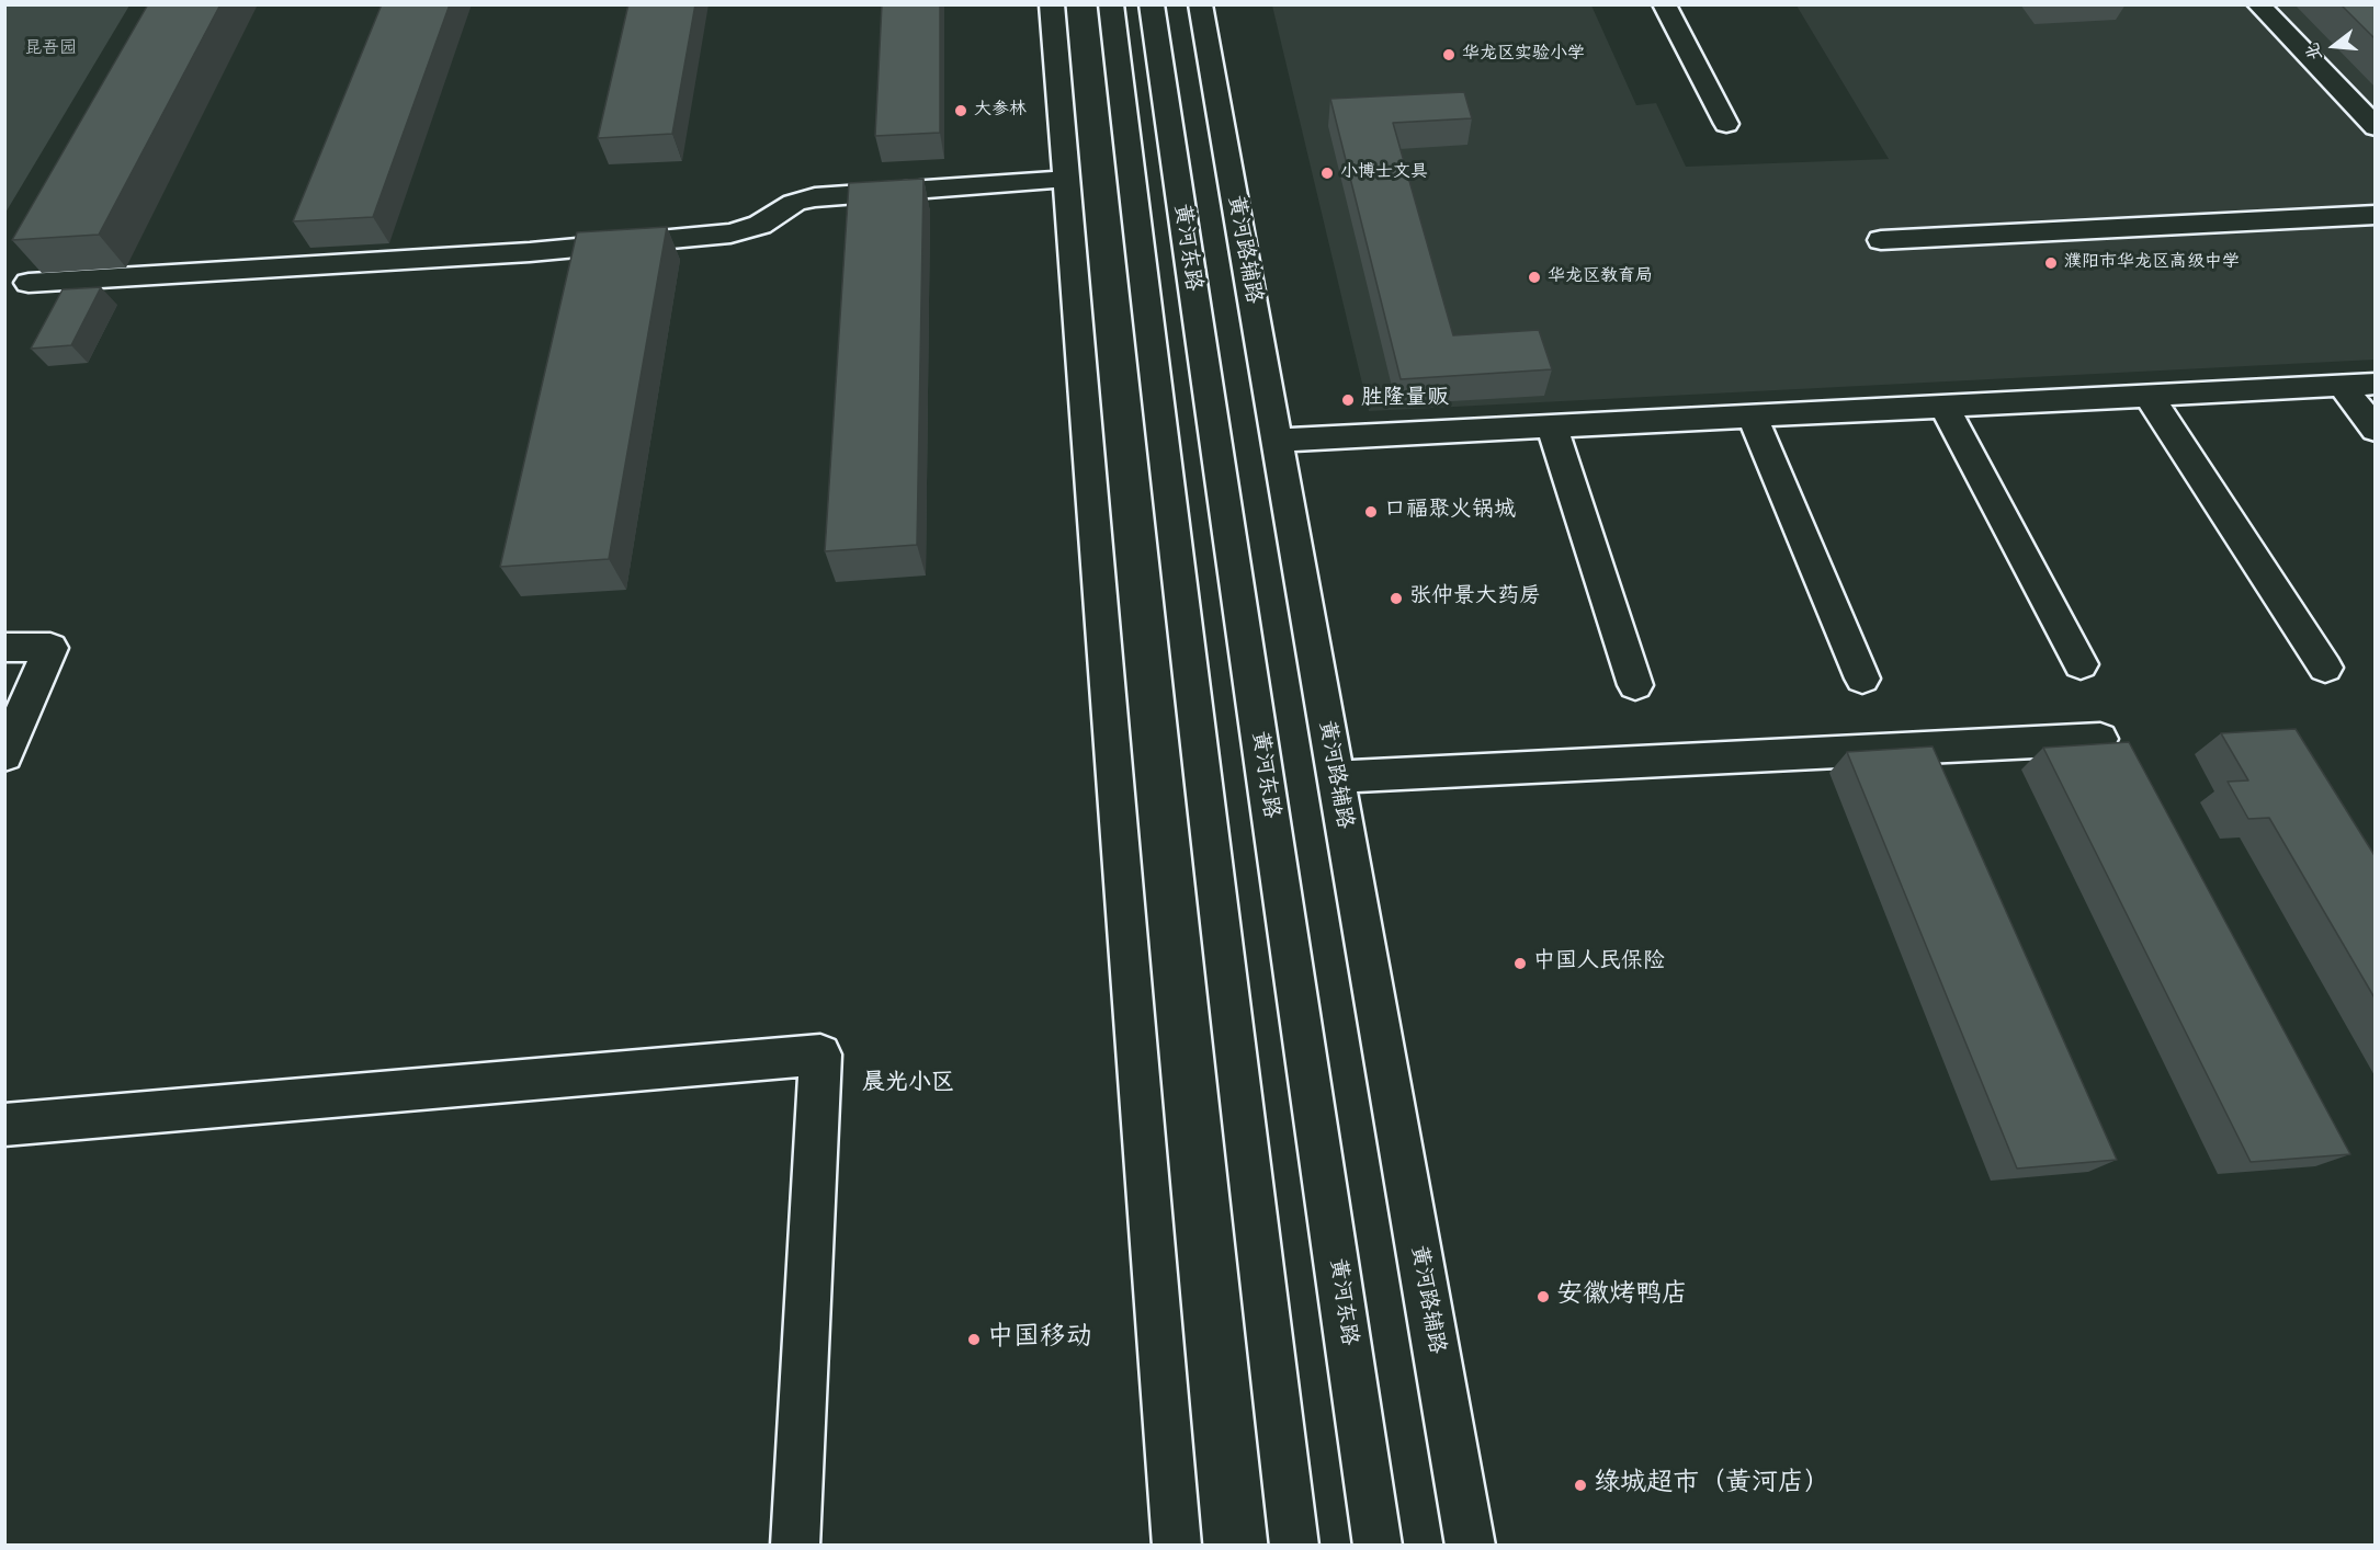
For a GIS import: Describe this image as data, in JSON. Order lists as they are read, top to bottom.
{
  "streets": {
    "main road": ["黄河东路", "黄河路辅路"]
  },
  "districts": ["晨光小区"],
  "parks": ["昆吾园"],
  "places": [
    "华龙区实验小学",
    "大参林",
    "小博士文具",
    "濮阳市华龙区高级中学",
    "华龙区教育局",
    "胜隆量贩",
    "口福聚火锅城",
    "张仲景大药房",
    "中国人民保险",
    "安徽烤鸭店",
    "中国移动",
    "绿城超市（黄河店）"
  ],
  "north": "left"
}
